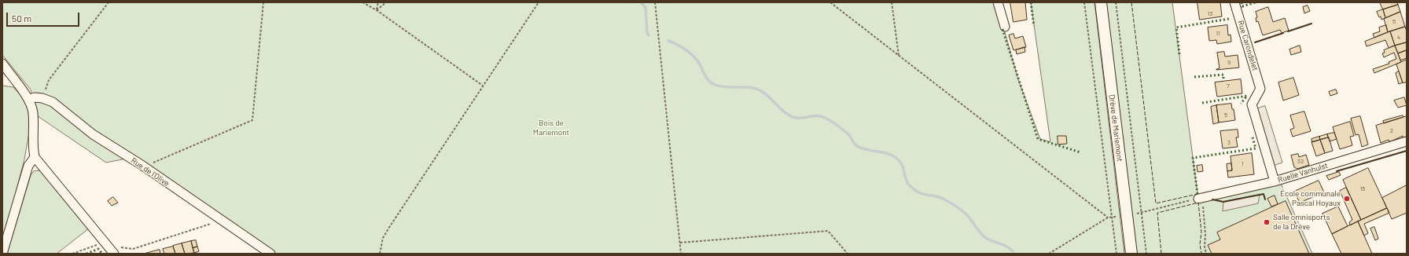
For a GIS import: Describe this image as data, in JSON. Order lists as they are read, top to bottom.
{
  "streets": {
    "street": [
      "Rue Carondelet",
      "Drève de Mariemont",
      "Rue de l'Olive",
      "Ruelle Vanhulst"
    ]
  },
  "crossings": [
    ["Rue Carondelet", "Ruelle Vanhulst"]
  ],
  "parks": ["Bois de Mariemont"],
  "places": ["École communale Pascal Hoyaux", "Salle omnisports de la Drève"],
  "house_numbers": [
    "13",
    "5",
    "11",
    "4",
    "9",
    "7",
    "5",
    "2",
    "3",
    "32",
    "1",
    "15"
  ],
  "scale_bar": "50 m"
}
